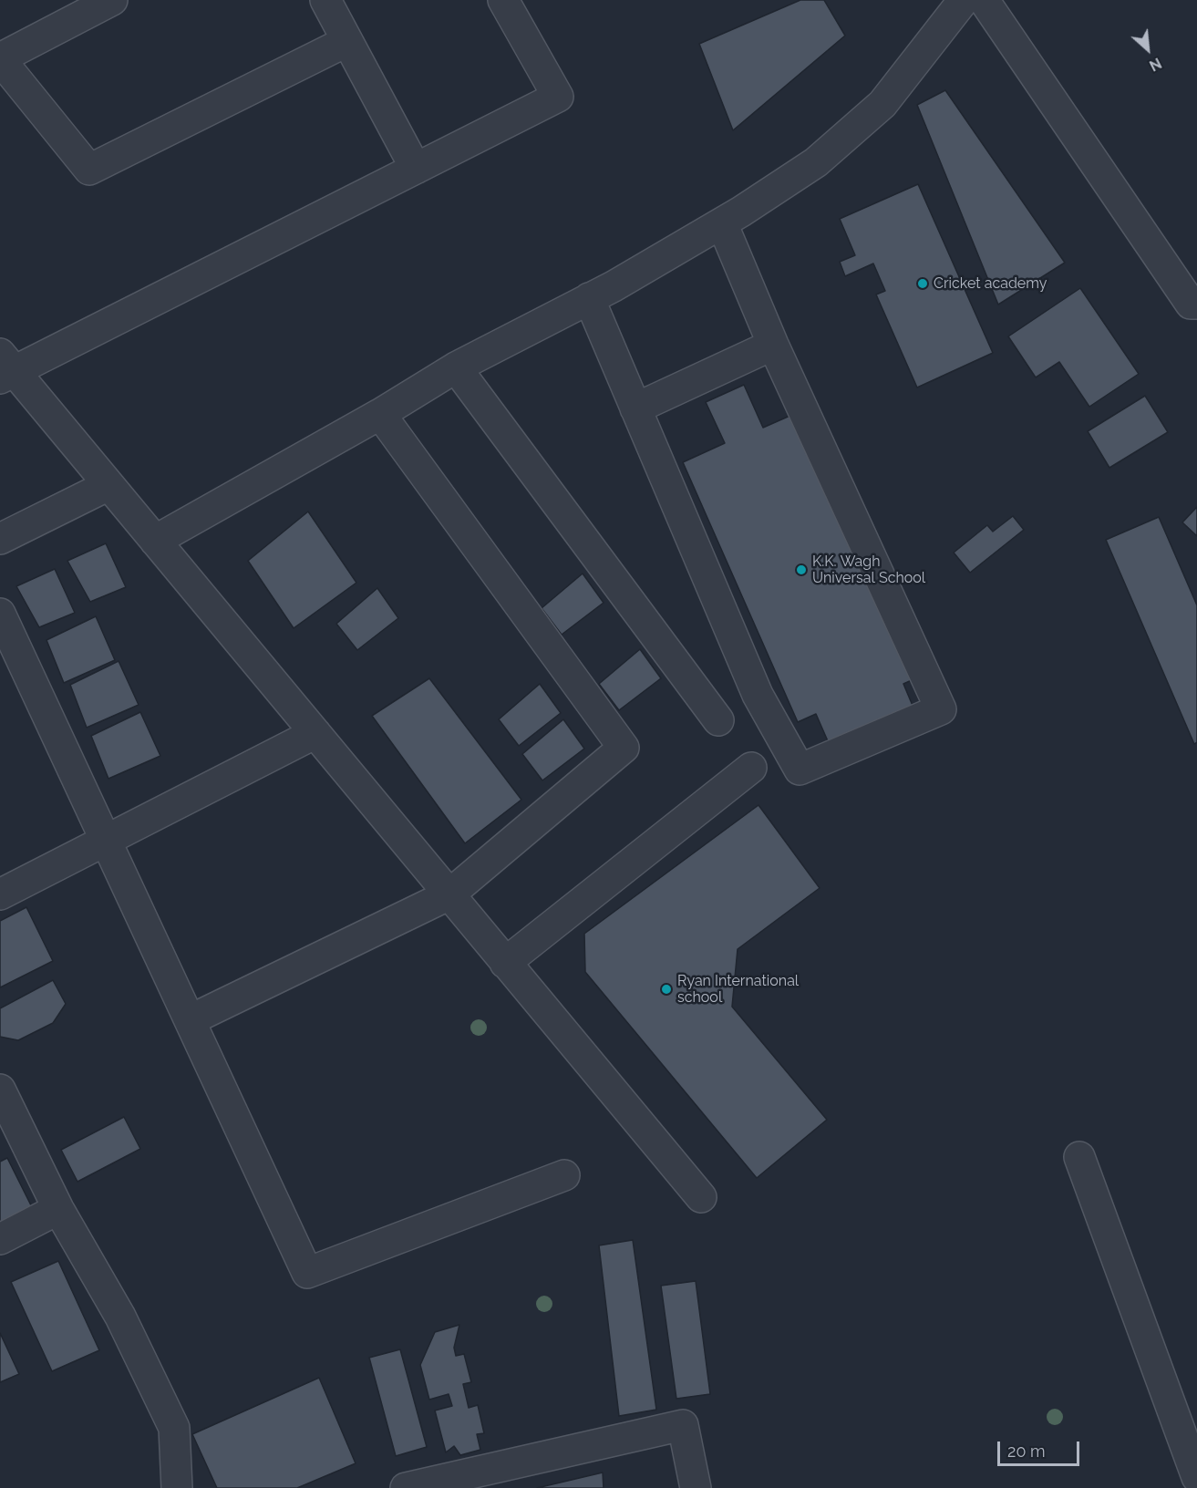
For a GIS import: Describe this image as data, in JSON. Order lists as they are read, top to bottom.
{
  "places": ["Cricket academy", "K.K. Wagh Universal School", "Ryan International school"],
  "scale_bar": "20 m",
  "north": "bottom right"
}
